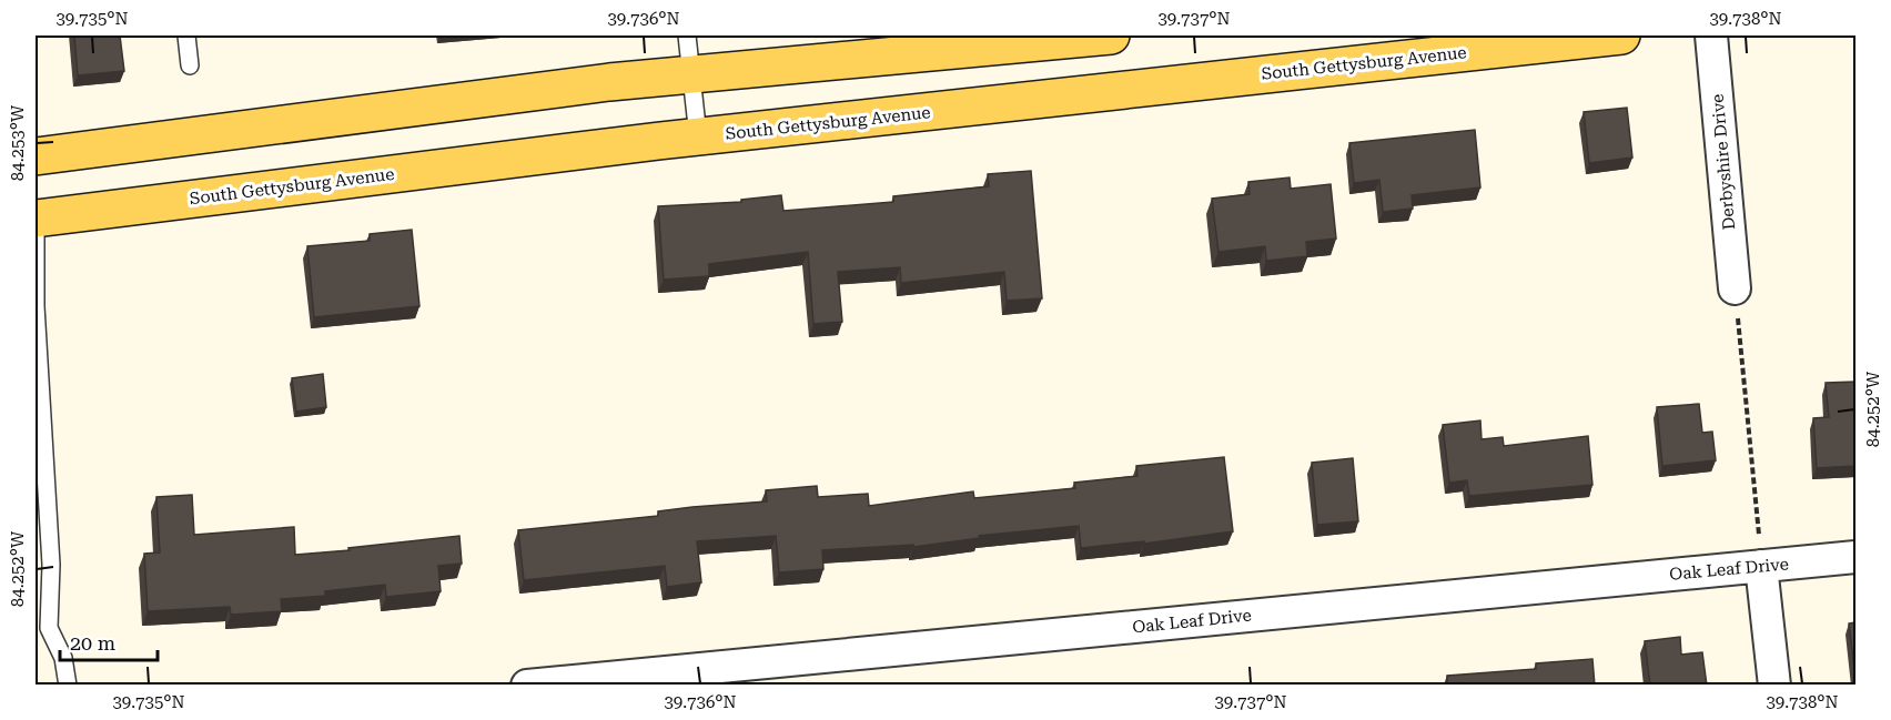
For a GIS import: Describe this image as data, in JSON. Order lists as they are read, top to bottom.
{
  "streets": {
    "main road": ["South Gettysburg Avenue"],
    "street": ["Derbyshire Drive", "Oak Leaf Drive"]
  },
  "scale_bar": "20 m",
  "coordinates": [
    "39.735°N",
    "39.736°N",
    "39.737°N",
    "39.738°N",
    "84.253°W",
    "84.252°W"
  ]
}
